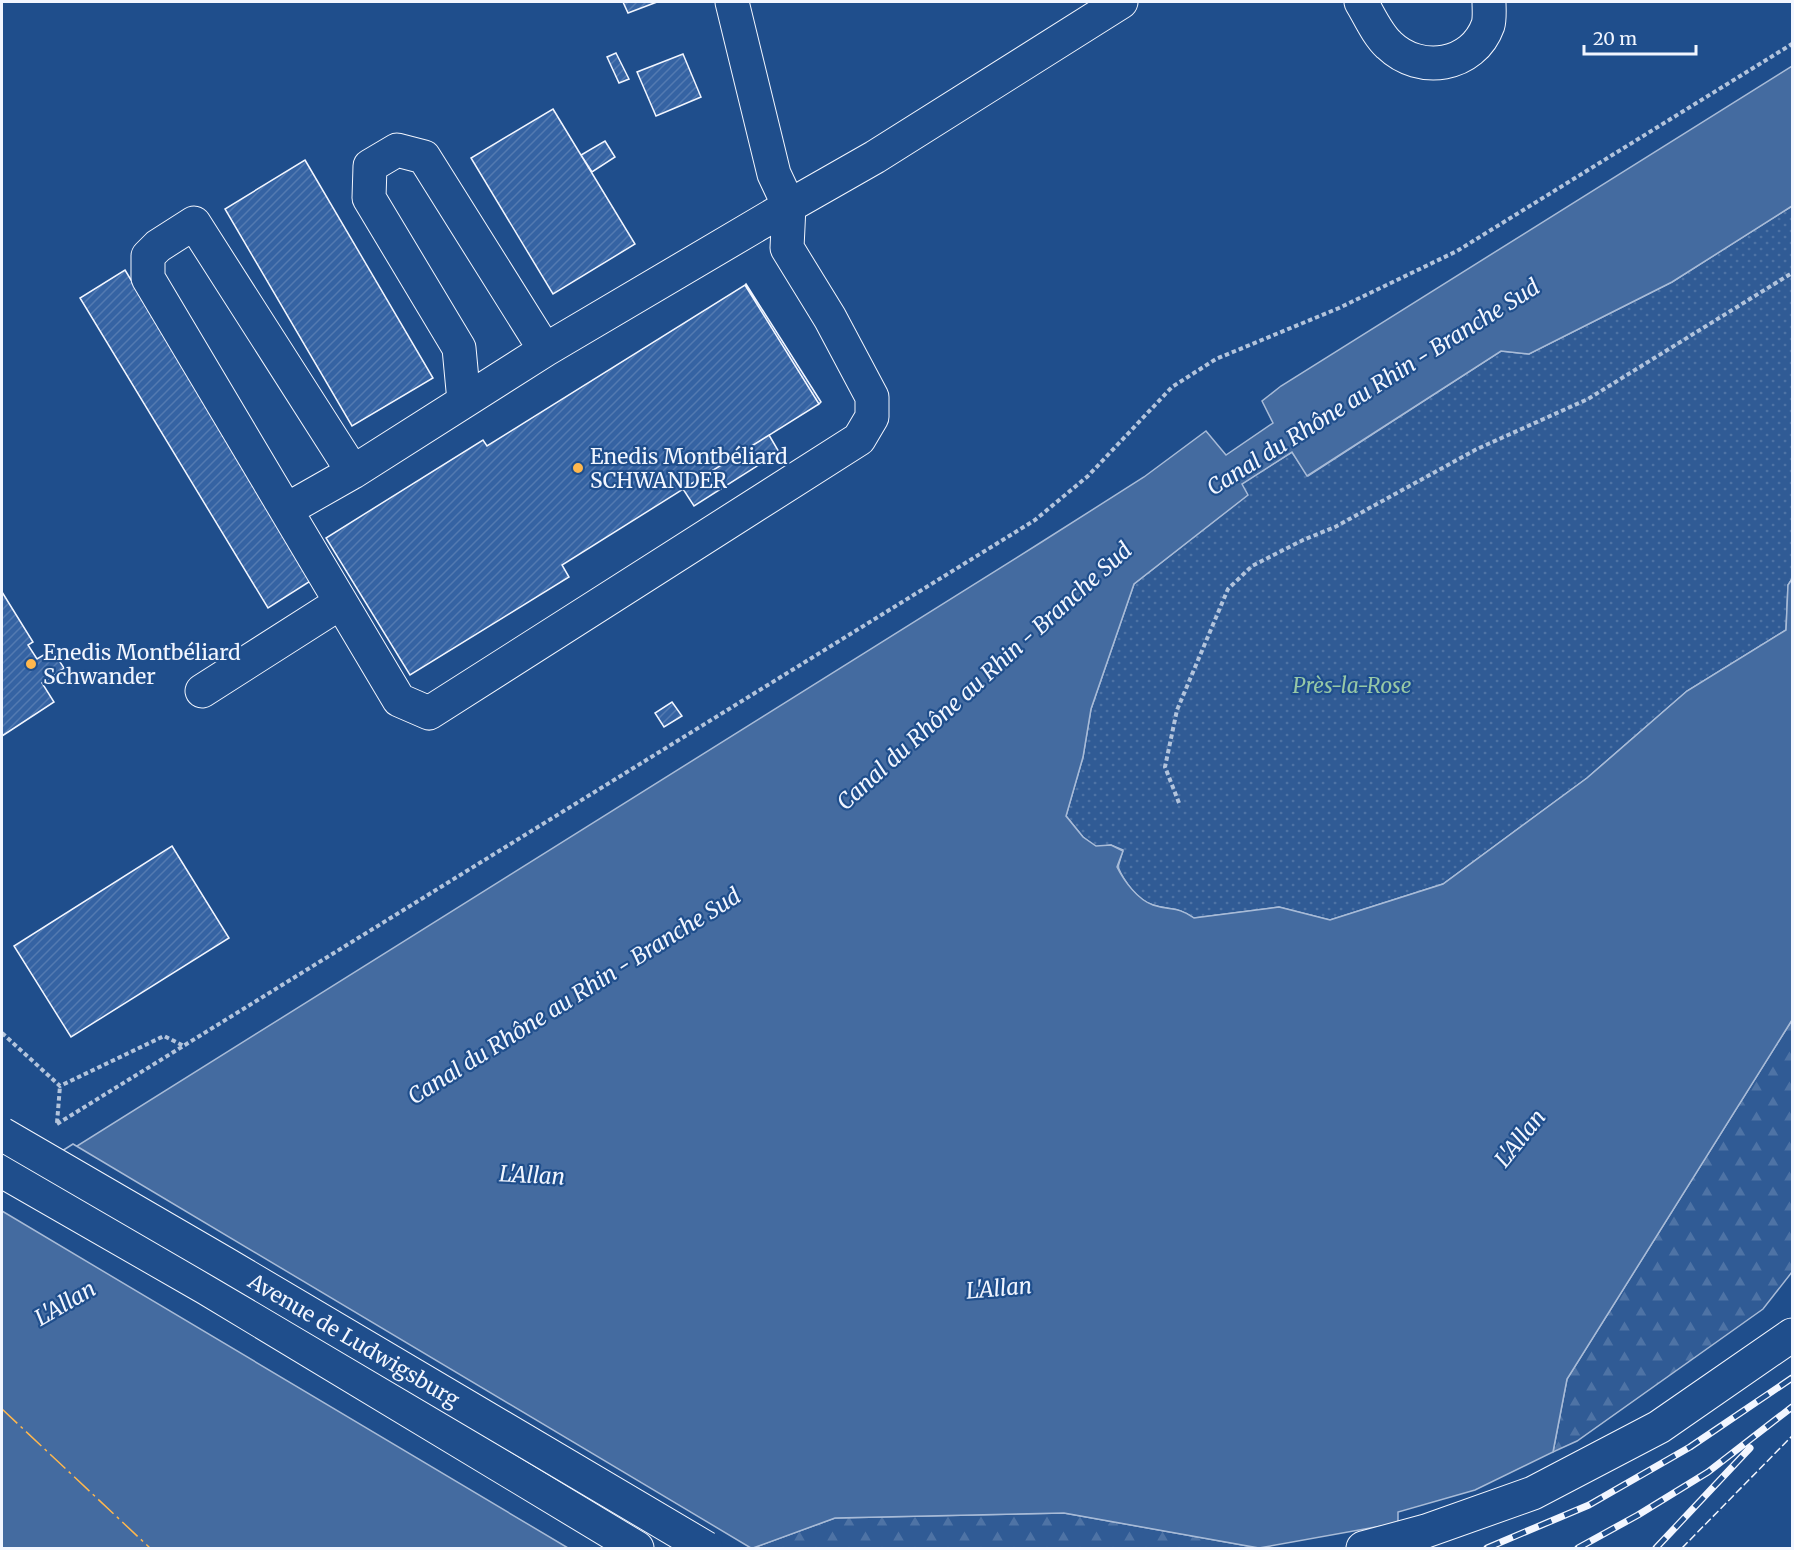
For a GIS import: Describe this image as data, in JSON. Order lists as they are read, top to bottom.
{
  "streets": {
    "main road": ["Avenue de Ludwigsburg"]
  },
  "water": ["Canal du Rhône au Rhin - Branche Sud", "L'Allan"],
  "parks": ["Près-la-Rose"],
  "places": ["Enedis Montbéliard SCHWANDER", "Enedis Montbéliard Schwander"],
  "scale_bar": "20 m"
}
